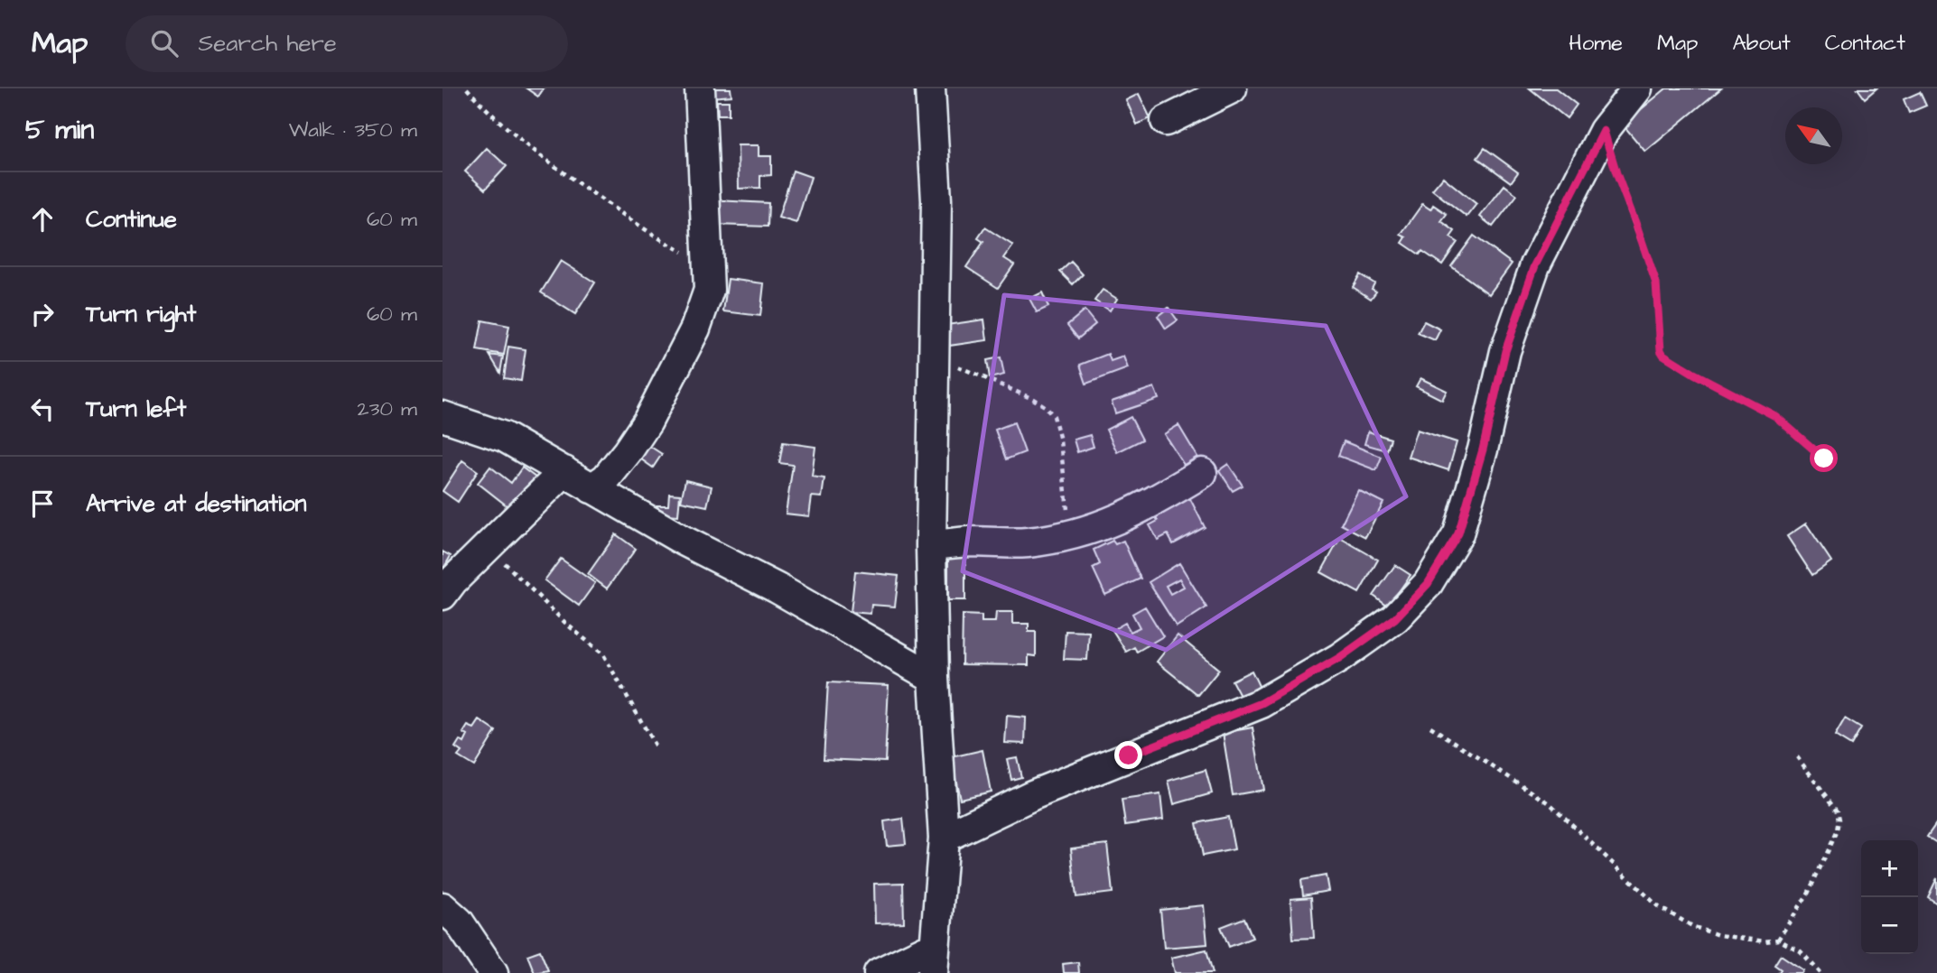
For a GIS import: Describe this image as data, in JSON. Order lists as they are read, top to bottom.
{
  "north": "top left",
  "page": {
    "header": "Map",
    "search": "Search here",
    "nav": [
      "Home",
      "Map",
      "About",
      "Contact"
    ],
    "heading": ["5 min", "Walk · 350 m"],
    "list": [
      ["Continue", "60 m"],
      ["Turn right", "60 m"],
      ["Turn left", "230 m"],
      "Arrive at destination"
    ],
    "map_buttons": ["+", "−"]
  }
}
